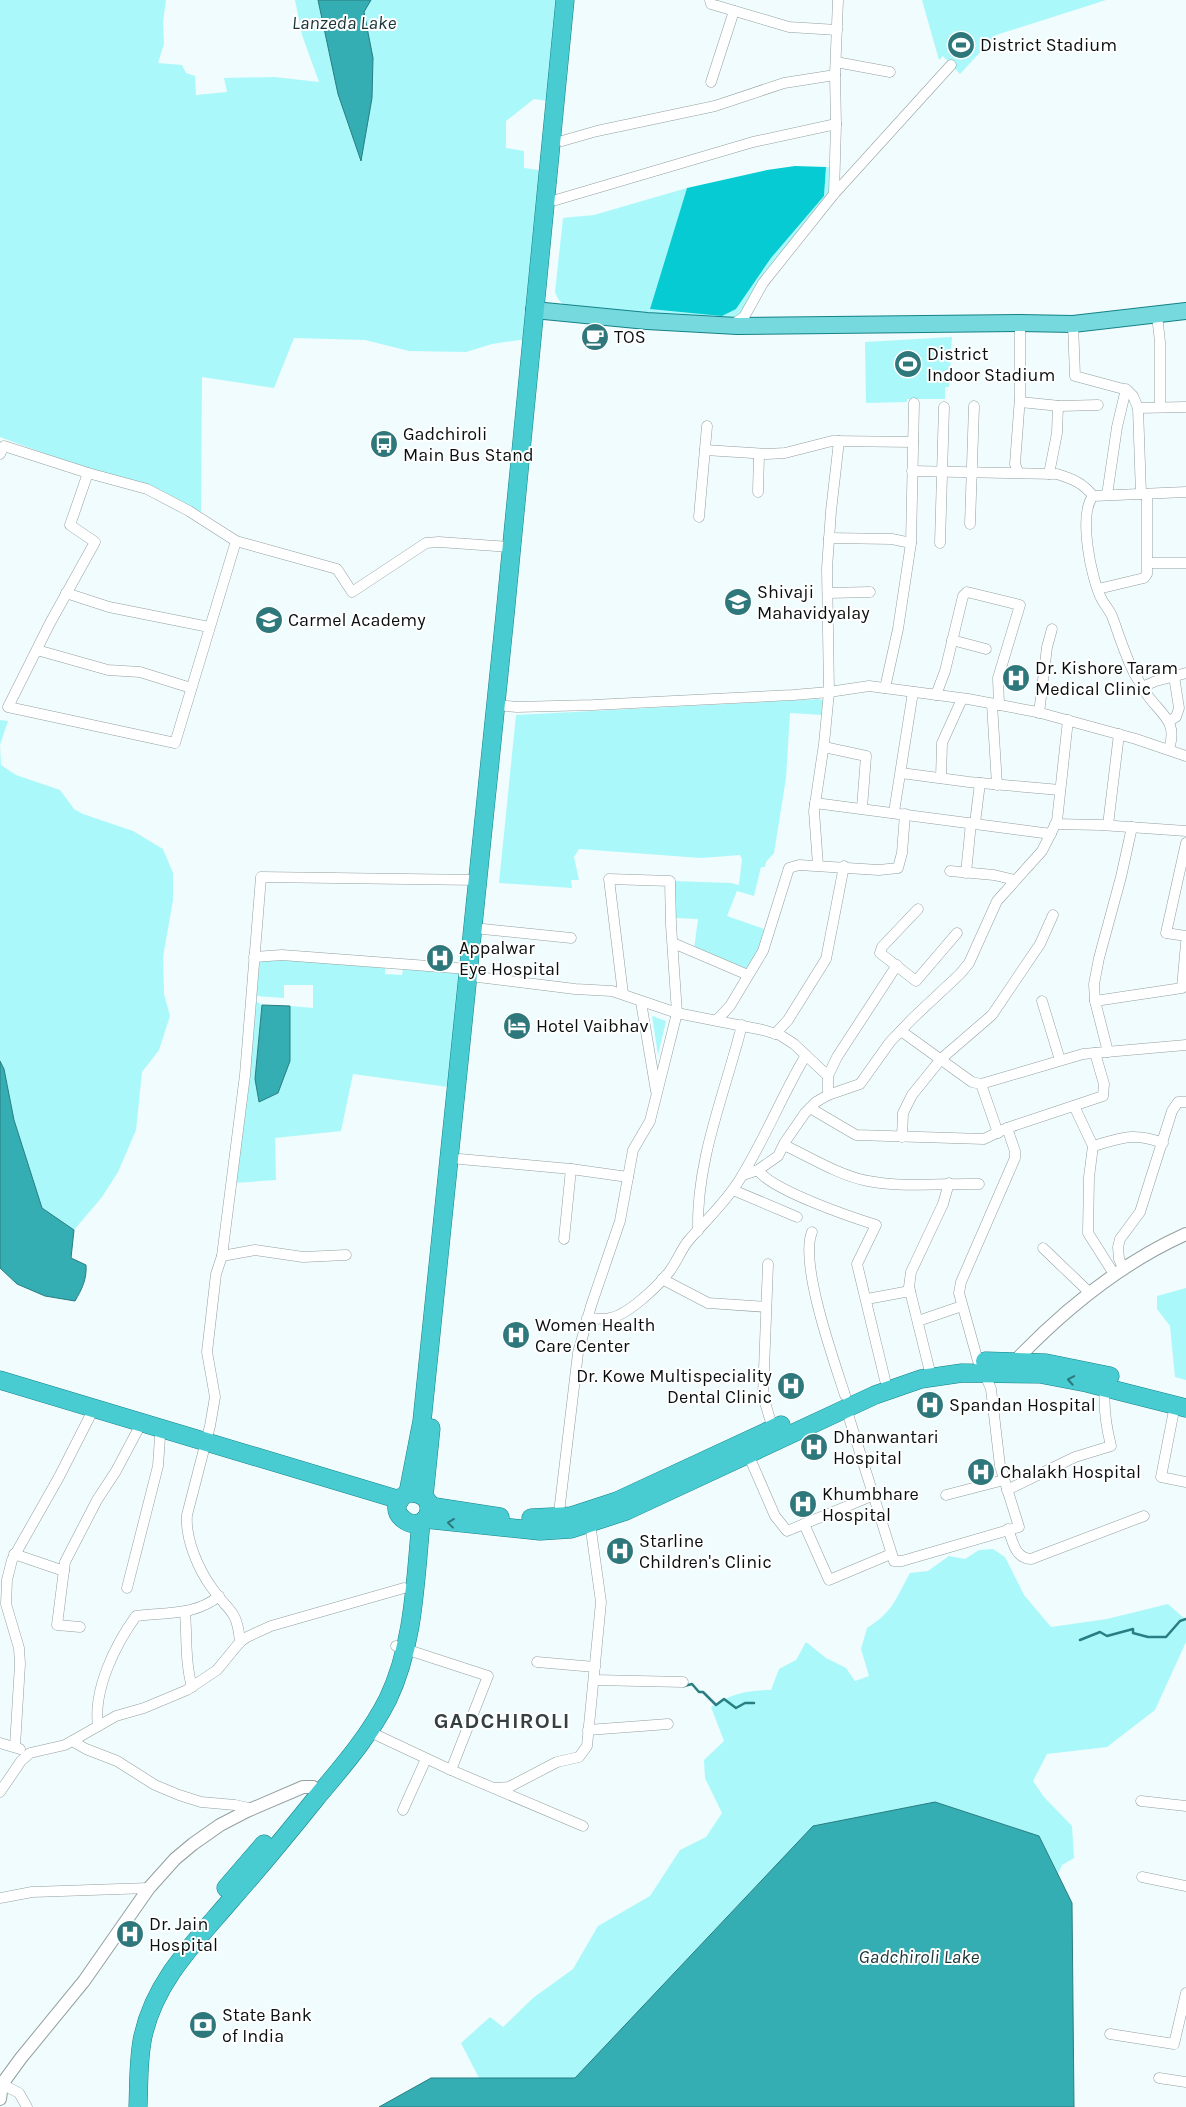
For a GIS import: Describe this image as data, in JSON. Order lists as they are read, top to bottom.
{
  "districts": ["GADCHIROLI"],
  "water": ["Lanzeda Lake", "Gadchiroli Lake"],
  "places": {
    "sports": ["District Stadium", "District Indoor Stadium"],
    "cafe": ["TOS"],
    "bus stop": ["Gadchiroli Main Bus Stand"],
    "school or university": ["Shivaji Mahavidyalay", "Carmel Academy"],
    "hospital": [
      "Dr. Kishore Taram Medical Clinic",
      "Appalwar Eye Hospital",
      "Women Health Care Center",
      "Dr. Kowe Multispeciality Dental Clinic",
      "Spandan Hospital",
      "Dhanwantari Hospital",
      "Chalakh Hospital",
      "Khumbhare Hospital",
      "Starline Children's Clinic",
      "Dr. Jain Hospital"
    ],
    "hotel": ["Hotel Vaibhav"],
    "bank": ["State Bank of India"]
  }
}
